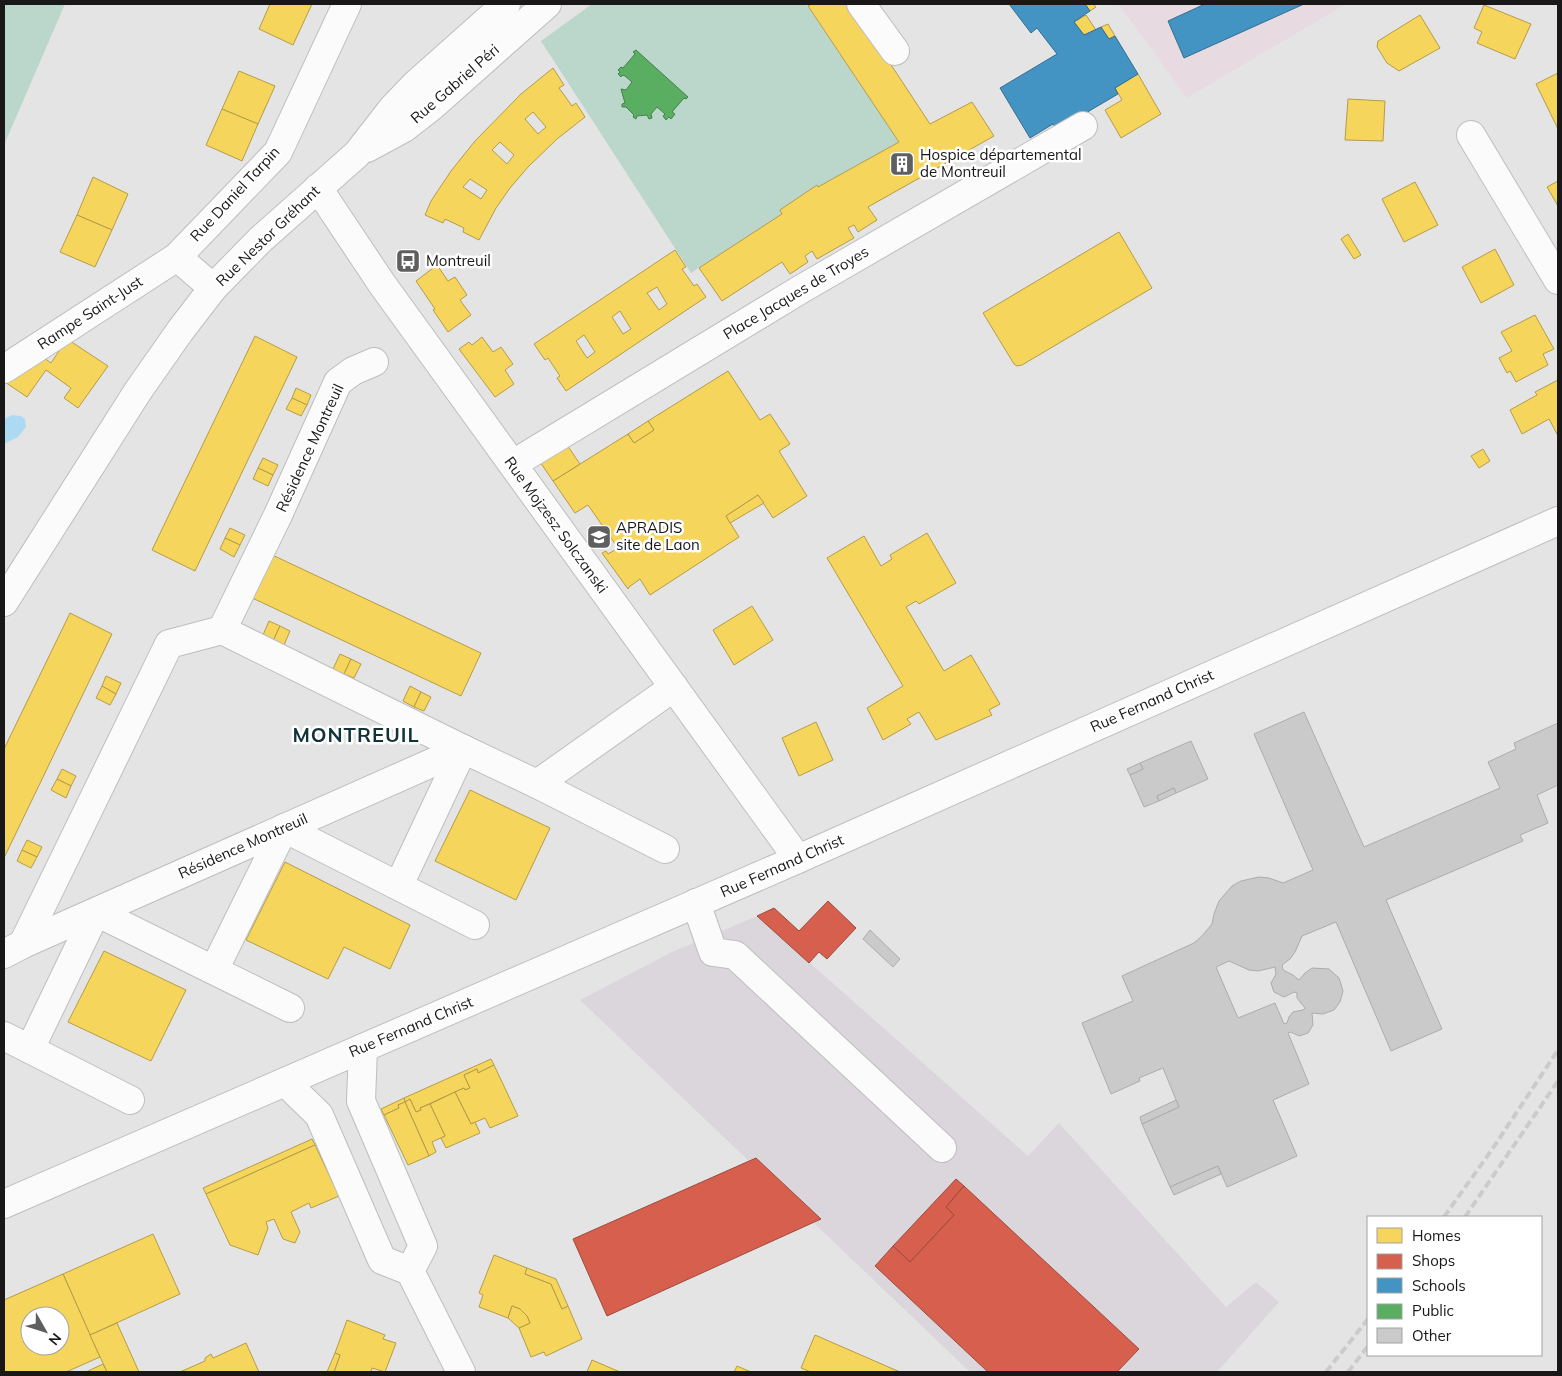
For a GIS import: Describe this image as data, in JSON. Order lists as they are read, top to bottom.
{
  "streets": {
    "street": [
      "Rue Gabriel Péri",
      "Rue Daniel Tarpin",
      "Rue Nestor Gréhant",
      "Place Jacques de Troyes",
      "Rampe Saint-Just",
      "Résidence Montreuil",
      "Rue Mojzesz Solczanski",
      "Rue Fernand Christ"
    ]
  },
  "crossings": [
    ["Rue Gabriel Péri", "Rue Nestor Gréhant"],
    ["Rue Daniel Tarpin", "Rampe Saint-Just"],
    ["Rue Nestor Gréhant", "Rue Mojzesz Solczanski"],
    ["Place Jacques de Troyes", "Rue Mojzesz Solczanski"],
    ["Rue Mojzesz Solczanski", "Rue Fernand Christ"]
  ],
  "districts": ["MONTREUIL"],
  "places": {
    "building": ["Hospice départemental de Montreuil"],
    "bus stop": ["Montreuil"],
    "school or university": ["APRADIS site de Laon"]
  },
  "legend": [
    "Homes",
    "Shops",
    "Schools",
    "Public",
    "Other"
  ],
  "north": "bottom right"
}
